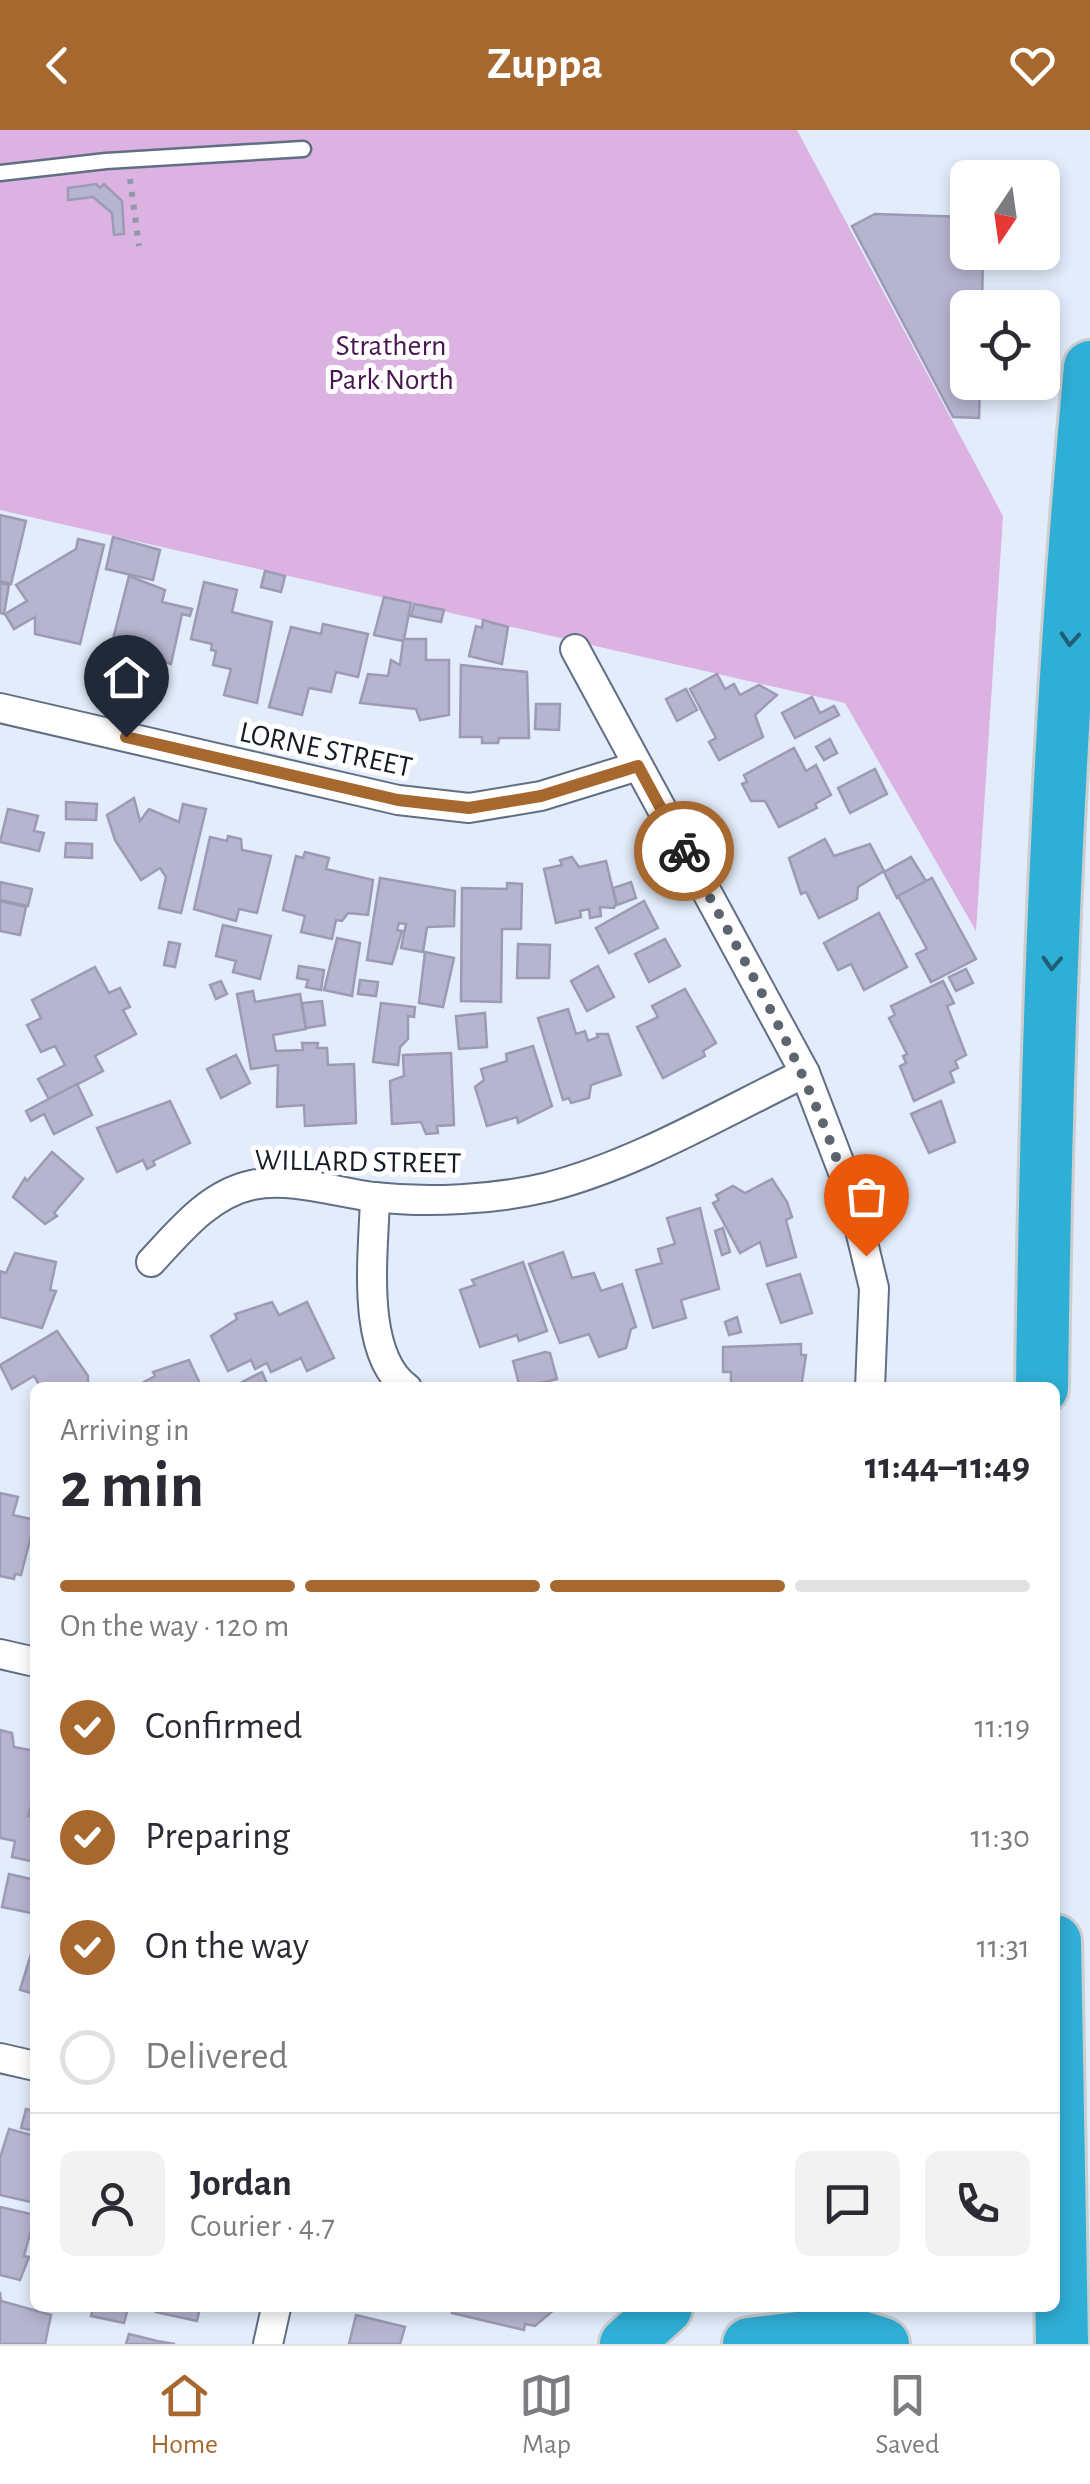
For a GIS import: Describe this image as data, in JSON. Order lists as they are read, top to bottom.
{
  "streets": {
    "street": ["LORNE STREET", "WILLARD STREET"]
  },
  "parks": ["Strathern Park North"],
  "north": "bottom",
  "page": {
    "header": "Zuppa",
    "heading": ["2 min", "Arriving in", "11:44–11:49"],
    "panel": ["Jordan", "Courier · 4.7"],
    "bar": "On the way · 120 m",
    "list": [
      ["Confirmed", "11:19"],
      ["Preparing", "11:30"],
      ["On the way", "11:31"],
      "Delivered"
    ],
    "tabs": ["Home", "Map", "Saved"]
  }
}
